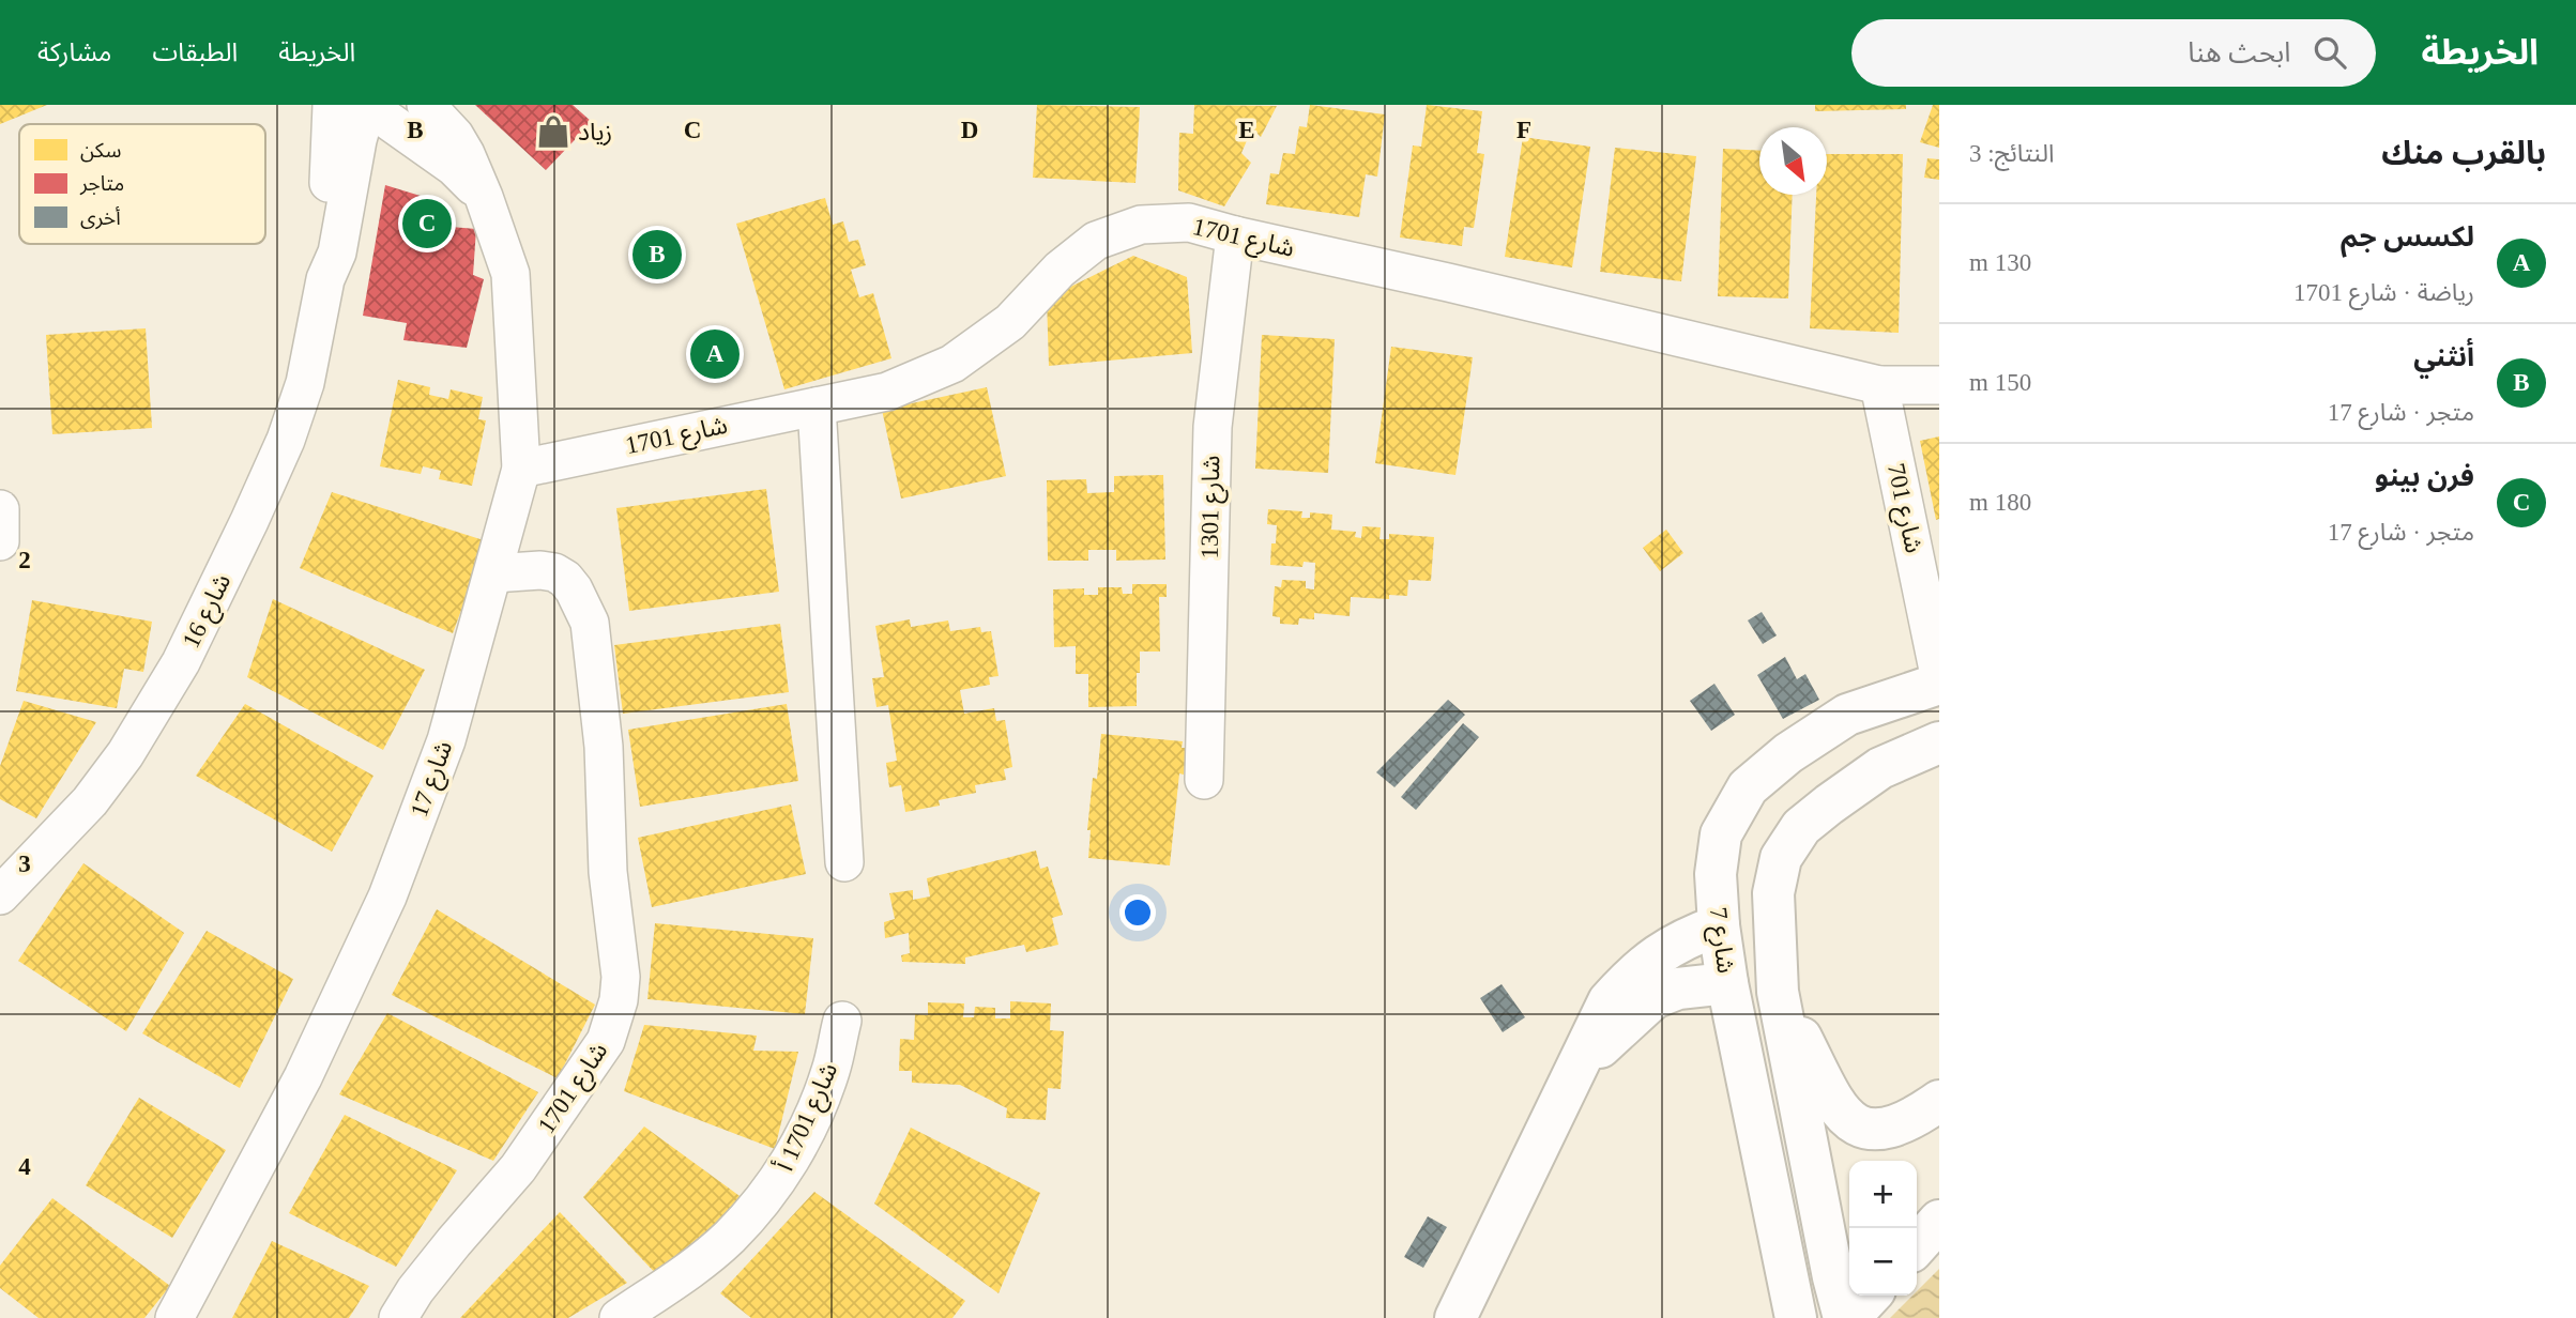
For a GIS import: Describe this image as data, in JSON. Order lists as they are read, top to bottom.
{
  "streets": {
    "main road": ["شارع 7"],
    "street": [
      "شارع 1701",
      "شارع 1301",
      "شارع 701",
      "شارع 16",
      "شارع 17",
      "شارع 1701 أ"
    ]
  },
  "crossings": [
    ["شارع 1701", "شارع 1301"],
    ["شارع 1701", "شارع 701"],
    ["شارع 1701", "شارع 17"],
    ["شارع 16", "شارع 17"]
  ],
  "places": {
    "shop": ["زياد"]
  },
  "legend": ["سكن", "متاجر", "أخرى"],
  "north": "bottom right",
  "page": {
    "header": "الخريطة",
    "search": "ابحث هنا",
    "nav": ["الخريطة", "الطبقات", "مشاركة"],
    "heading": ["بالقرب منك", "النتائج: 3"],
    "pins": ["C", "B", "A"],
    "list": [
      {
        "mark": "A",
        "name": "لكسس جم",
        "note": "رياضة · شارع 1701",
        "value": "130 m"
      },
      {
        "mark": "B",
        "name": "أنثني",
        "note": "متجر · شارع 17",
        "value": "150 m"
      },
      {
        "mark": "C",
        "name": "فرن بينو",
        "note": "متجر · شارع 17",
        "value": "180 m"
      }
    ],
    "map_buttons": ["+", "−"]
  },
  "grid": {
    "columns": [
      "B",
      "C",
      "D",
      "E",
      "F"
    ],
    "rows": ["2", "3", "4"]
  }
}
